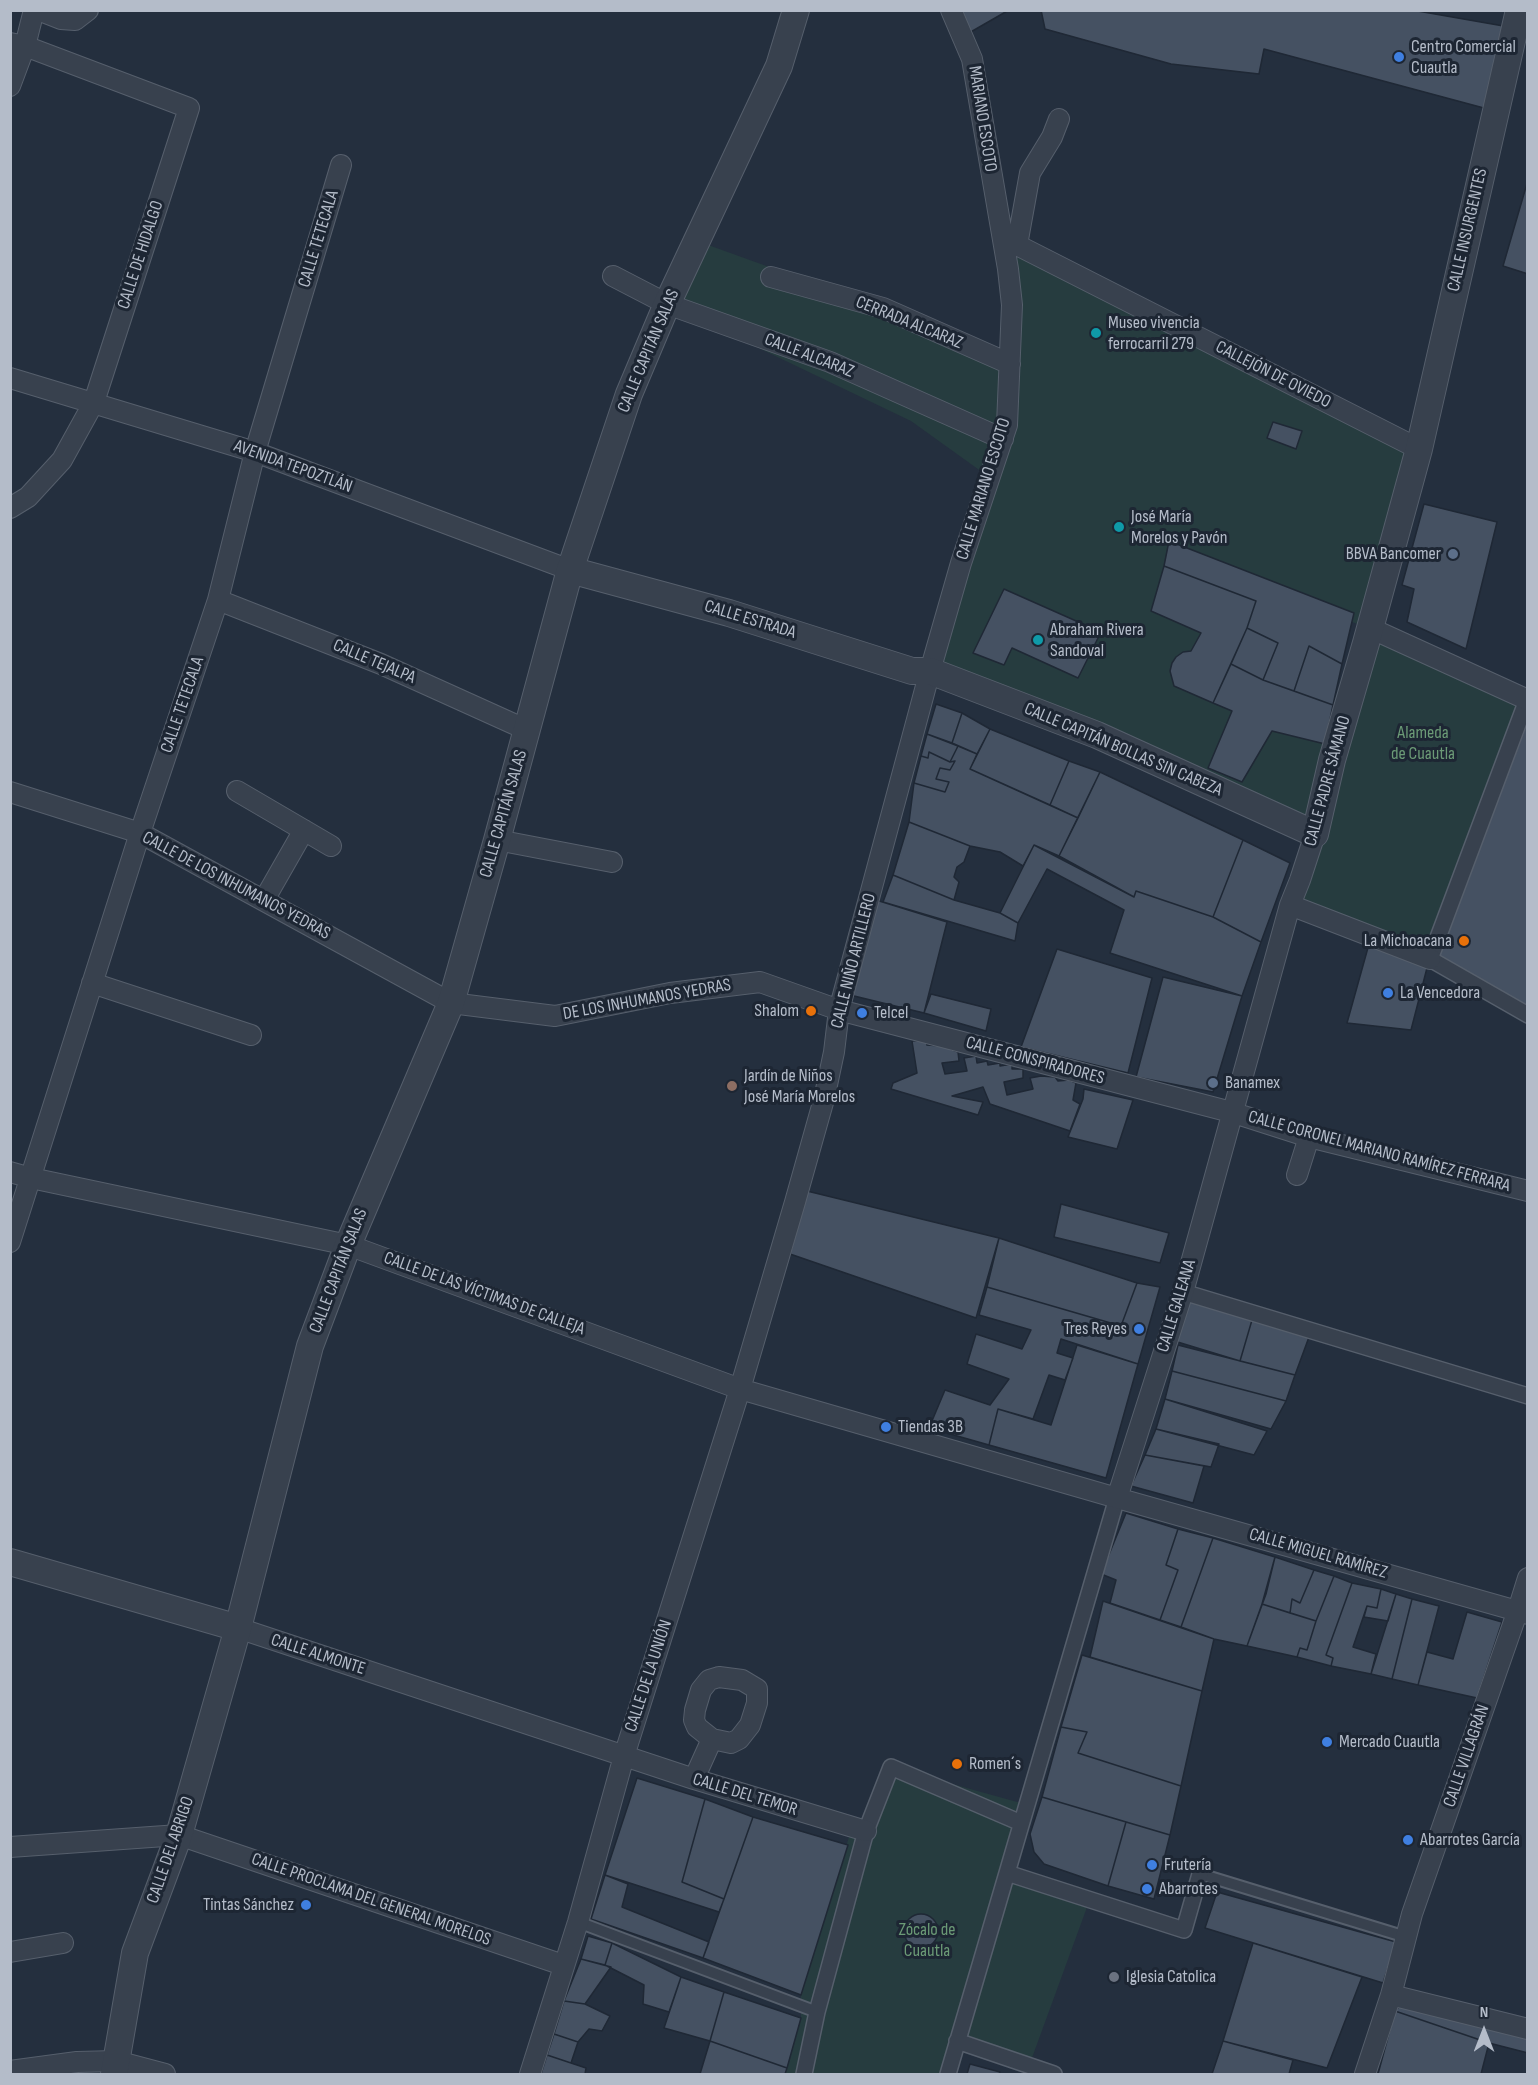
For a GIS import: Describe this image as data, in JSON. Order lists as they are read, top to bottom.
{
  "streets": {
    "street": [
      "MARIANO ESCOTO",
      "CALLE INSURGENTES",
      "CALLE TETECALA",
      "CALLE DE HIDALGO",
      "CERRADA ALCARAZ",
      "CALLE CAPITÁN SALAS",
      "CALLE ALCARAZ",
      "CALLEJÓN DE OVIEDO",
      "AVENIDA TEPOZTLÁN",
      "CALLE MARIANO ESCOTO",
      "CALLE ESTRADA",
      "CALLE TEJALPA",
      "CALLE CAPITÁN BOLLAS SIN CABEZA",
      "CALLE PADRE SÁMANO",
      "CALLE DE LOS INHUMANOS YEDRAS",
      "CALLE NIÑO ARTILLERO",
      "DE LOS INHUMANOS YEDRAS",
      "CALLE CONSPIRADORES",
      "CALLE CORONEL MARIANO RAMÍREZ FERRARA",
      "CALLE DE LAS VÍCTIMAS DE CALLEJA",
      "CALLE GALEANA",
      "CALLE MIGUEL RAMÍREZ",
      "CALLE ALMONTE",
      "CALLE DE LA UNIÓN",
      "CALLE VILLAGRÁN",
      "CALLE DEL TEMOR",
      "CALLE DEL ABRIGO",
      "CALLE PROCLAMA DEL GENERAL MORELOS"
    ]
  },
  "crossings": [
    ["MARIANO ESCOTO", "CALLEJÓN DE OVIEDO"],
    ["MARIANO ESCOTO", "CALLE MARIANO ESCOTO"],
    ["CALLE INSURGENTES", "CALLEJÓN DE OVIEDO"],
    ["CALLE INSURGENTES", "CALLE PADRE SÁMANO"],
    ["CALLE TETECALA", "AVENIDA TEPOZTLÁN"],
    ["CALLE TETECALA", "CALLE TEJALPA"],
    ["CALLE TETECALA", "CALLE DE LOS INHUMANOS YEDRAS"],
    ["CALLE TETECALA", "CALLE DE LAS VÍCTIMAS DE CALLEJA"],
    ["CALLE DE HIDALGO", "AVENIDA TEPOZTLÁN"],
    ["CERRADA ALCARAZ", "CALLE MARIANO ESCOTO"],
    ["CALLE CAPITÁN SALAS", "CALLE ALCARAZ"],
    ["CALLE CAPITÁN SALAS", "AVENIDA TEPOZTLÁN"],
    ["CALLE CAPITÁN SALAS", "CALLE ESTRADA"],
    ["CALLE CAPITÁN SALAS", "CALLE TEJALPA"],
    ["CALLE CAPITÁN SALAS", "CALLE DE LOS INHUMANOS YEDRAS"],
    ["CALLE CAPITÁN SALAS", "DE LOS INHUMANOS YEDRAS"],
    ["CALLE CAPITÁN SALAS", "CALLE DE LAS VÍCTIMAS DE CALLEJA"],
    ["CALLE CAPITÁN SALAS", "CALLE ALMONTE"],
    ["CALLE CAPITÁN SALAS", "CALLE DEL ABRIGO"],
    ["CALLE ALCARAZ", "CALLE MARIANO ESCOTO"],
    ["CALLEJÓN DE OVIEDO", "CALLE MARIANO ESCOTO"],
    ["CALLEJÓN DE OVIEDO", "CALLE PADRE SÁMANO"],
    ["AVENIDA TEPOZTLÁN", "CALLE ESTRADA"],
    ["CALLE MARIANO ESCOTO", "CALLE ESTRADA"],
    ["CALLE MARIANO ESCOTO", "CALLE CAPITÁN BOLLAS SIN CABEZA"],
    ["CALLE MARIANO ESCOTO", "CALLE NIÑO ARTILLERO"],
    ["CALLE ESTRADA", "CALLE CAPITÁN BOLLAS SIN CABEZA"],
    ["CALLE ESTRADA", "CALLE NIÑO ARTILLERO"],
    ["CALLE CAPITÁN BOLLAS SIN CABEZA", "CALLE PADRE SÁMANO"],
    ["CALLE CAPITÁN BOLLAS SIN CABEZA", "CALLE NIÑO ARTILLERO"],
    ["CALLE PADRE SÁMANO", "CALLE CONSPIRADORES"],
    ["CALLE PADRE SÁMANO", "CALLE CORONEL MARIANO RAMÍREZ FERRARA"],
    ["CALLE PADRE SÁMANO", "CALLE GALEANA"],
    ["CALLE DE LOS INHUMANOS YEDRAS", "DE LOS INHUMANOS YEDRAS"],
    ["CALLE NIÑO ARTILLERO", "DE LOS INHUMANOS YEDRAS"],
    ["CALLE NIÑO ARTILLERO", "CALLE CONSPIRADORES"],
    ["CALLE NIÑO ARTILLERO", "CALLE DE LAS VÍCTIMAS DE CALLEJA"],
    ["CALLE NIÑO ARTILLERO", "CALLE DE LA UNIÓN"],
    ["DE LOS INHUMANOS YEDRAS", "CALLE CONSPIRADORES"],
    ["CALLE CONSPIRADORES", "CALLE CORONEL MARIANO RAMÍREZ FERRARA"],
    ["CALLE CONSPIRADORES", "CALLE GALEANA"],
    ["CALLE CORONEL MARIANO RAMÍREZ FERRARA", "CALLE GALEANA"],
    ["CALLE DE LAS VÍCTIMAS DE CALLEJA", "CALLE GALEANA"],
    ["CALLE DE LAS VÍCTIMAS DE CALLEJA", "CALLE MIGUEL RAMÍREZ"],
    ["CALLE DE LAS VÍCTIMAS DE CALLEJA", "CALLE DE LA UNIÓN"],
    ["CALLE GALEANA", "CALLE MIGUEL RAMÍREZ"],
    ["CALLE MIGUEL RAMÍREZ", "CALLE VILLAGRÁN"],
    ["CALLE ALMONTE", "CALLE DE LA UNIÓN"],
    ["CALLE ALMONTE", "CALLE DEL TEMOR"],
    ["CALLE ALMONTE", "CALLE DEL ABRIGO"],
    ["CALLE DE LA UNIÓN", "CALLE DEL TEMOR"],
    ["CALLE DE LA UNIÓN", "CALLE PROCLAMA DEL GENERAL MORELOS"],
    ["CALLE DEL ABRIGO", "CALLE PROCLAMA DEL GENERAL MORELOS"]
  ],
  "parks": ["Alameda de Cuautla", "Zócalo de Cuautla"],
  "places": [
    "Centro Comercial Cuautla",
    "Museo vivencia ferrocarril 279",
    "José María Morelos y Pavón",
    "BBVA Bancomer",
    "Abraham Rivera Sandoval",
    "La Michoacana",
    "La Vencedora",
    "Shalom",
    "Telcel",
    "Banamex",
    "Jardín de Niños José María Morelos",
    "Tres Reyes",
    "Tiendas 3B",
    "Mercado Cuautla",
    "Romen´s",
    "Abarrotes García",
    "Frutería",
    "Abarrotes",
    "Tintas Sánchez",
    "Iglesia Catolica"
  ],
  "north": "top"
}
